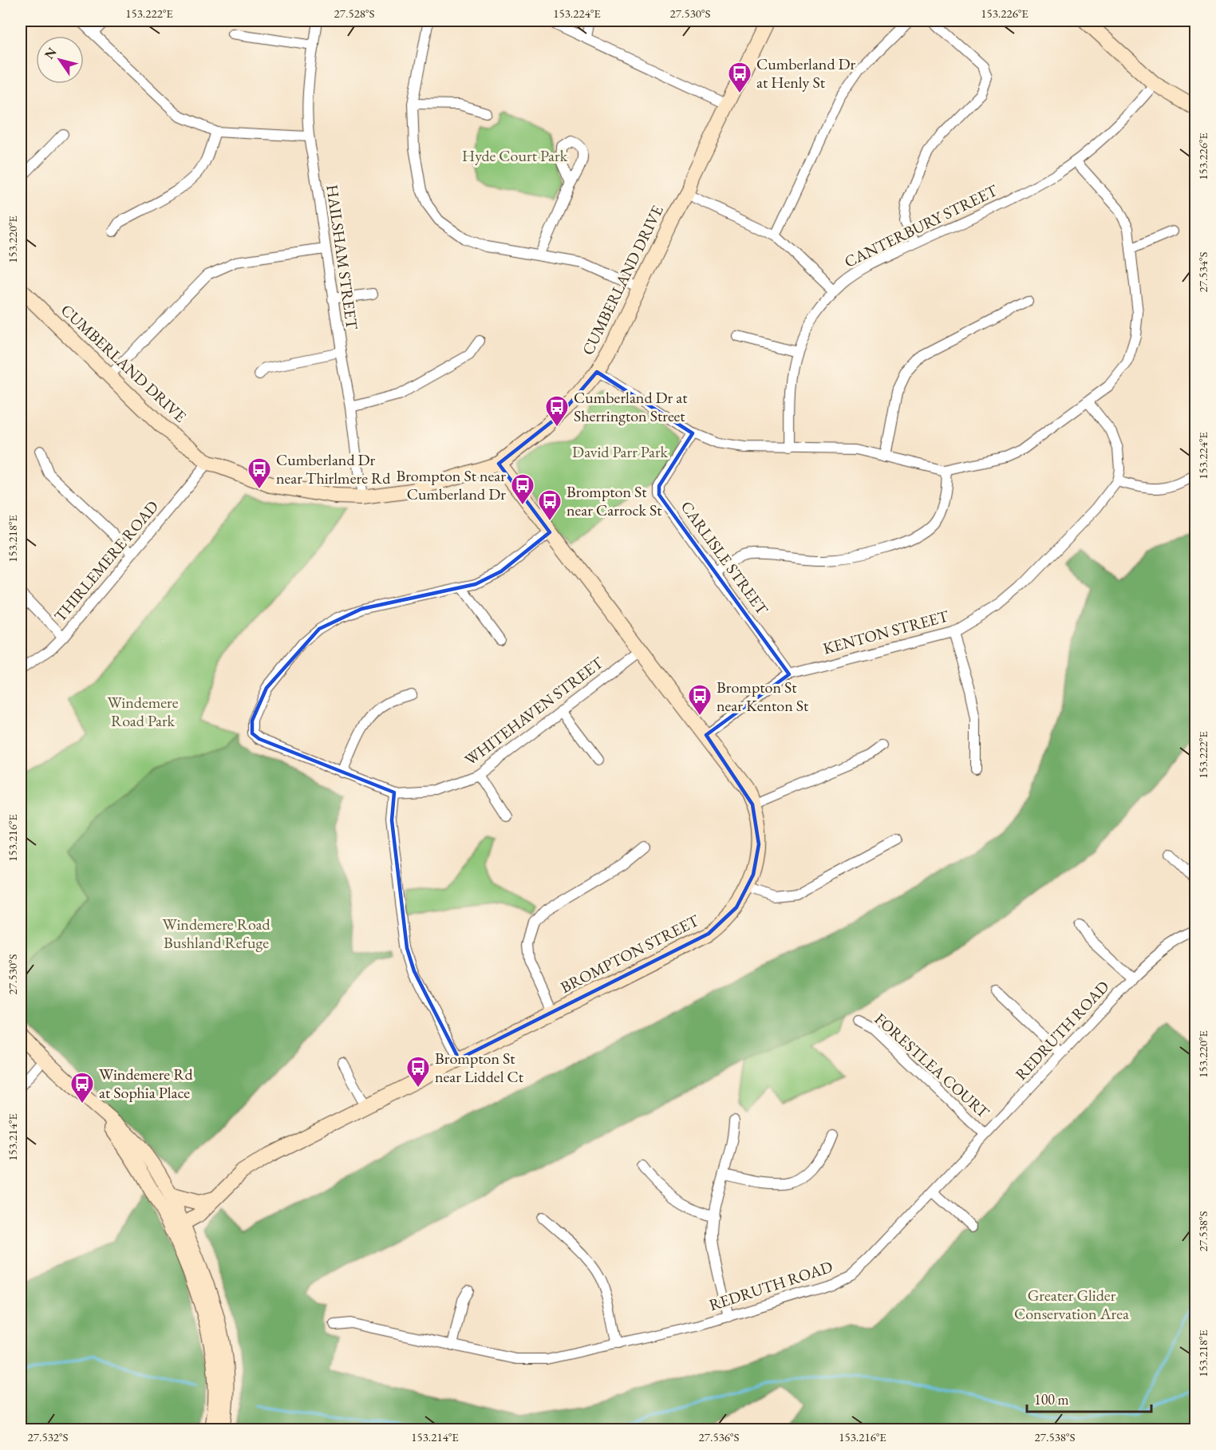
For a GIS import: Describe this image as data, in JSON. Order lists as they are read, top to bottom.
{
  "streets": {
    "street": [
      "CANTERBURY STREET",
      "HAILSHAM STREET",
      "CUMBERLAND DRIVE",
      "CARLISLE STREET",
      "THIRLEMERE ROAD",
      "KENTON STREET",
      "WHITEHAVEN STREET",
      "BROMPTON STREET",
      "REDRUTH ROAD",
      "FORESTLEA COURT"
    ]
  },
  "crossings": [
    ["HAILSHAM STREET", "CUMBERLAND DRIVE"],
    ["CUMBERLAND DRIVE", "THIRLEMERE ROAD"],
    ["CUMBERLAND DRIVE", "BROMPTON STREET"],
    ["CARLISLE STREET", "KENTON STREET"],
    ["KENTON STREET", "BROMPTON STREET"],
    ["WHITEHAVEN STREET", "BROMPTON STREET"],
    ["REDRUTH ROAD", "FORESTLEA COURT"]
  ],
  "parks": [
    "Hyde Court Park",
    "David Parr Park",
    "Windemere Road Park",
    "Windemere Road Bushland Refuge",
    "Greater Glider Conservation Area"
  ],
  "places": {
    "bus stop": [
      "Cumberland Dr at Henly St",
      "Cumberland Dr at Sherrington Street",
      "Cumberland Dr near Thirlmere Rd",
      "Brompton St near Cumberland Dr",
      "Brompton St near Carrock St",
      "Brompton St near Kenton St",
      "Brompton St near Liddel Ct",
      "Windemere Rd at Sophia Place"
    ]
  },
  "scale_bar": "100 m",
  "north": "top left",
  "coordinates": [
    "153.222°E",
    "27.528°S",
    "153.224°E",
    "27.530°S",
    "153.226°E",
    "153.220°E",
    "27.534°S",
    "153.218°E",
    "153.216°E",
    "153.214°E",
    "27.538°S",
    "27.532°S",
    "27.536°S"
  ]
}
